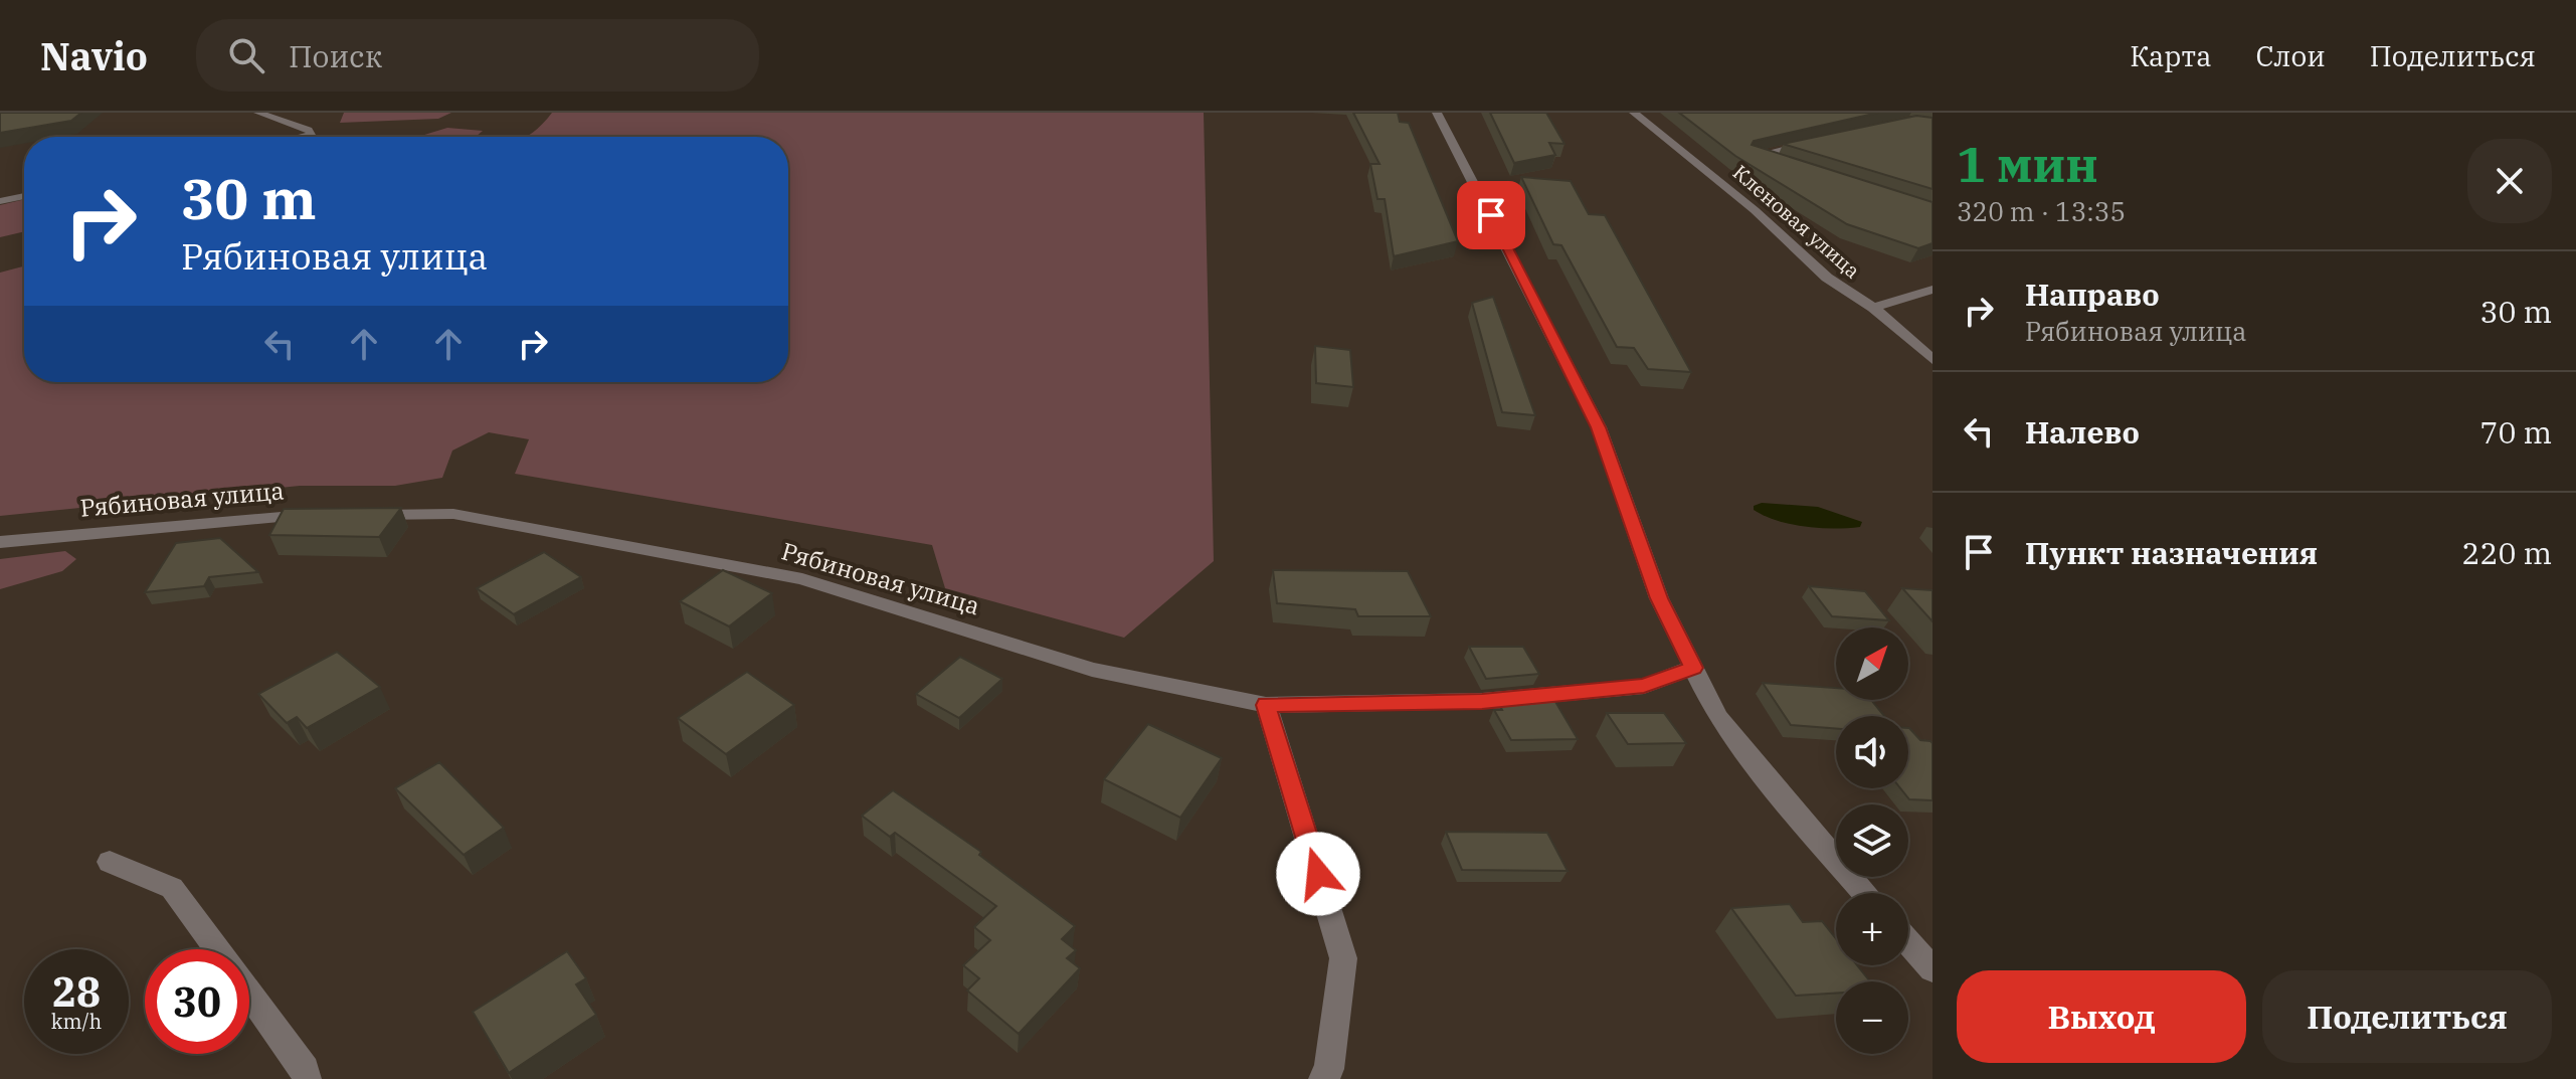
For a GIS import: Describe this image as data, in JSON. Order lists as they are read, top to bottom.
{
  "streets": {
    "street": ["Кленовая улица", "Рябиновая улица"]
  },
  "north": "top right",
  "page": {
    "header": "Navio",
    "search": "Поиск",
    "nav": ["Карта", "Слои", "Поделиться"],
    "heading": ["1 мин", "320 m · 13:35"],
    "turn": ["30 m", "Рябиновая улица"],
    "list": [
      {
        "name": "Направо",
        "note": "Рябиновая улица",
        "value": "30 m"
      },
      {
        "name": "Налево",
        "value": "70 m"
      },
      {
        "name": "Пункт назначения",
        "value": "220 m"
      }
    ],
    "map_buttons": ["+", "−"],
    "speed": "28 km/h",
    "limit": "30",
    "buttons": ["Выход", "Поделиться"]
  }
}
